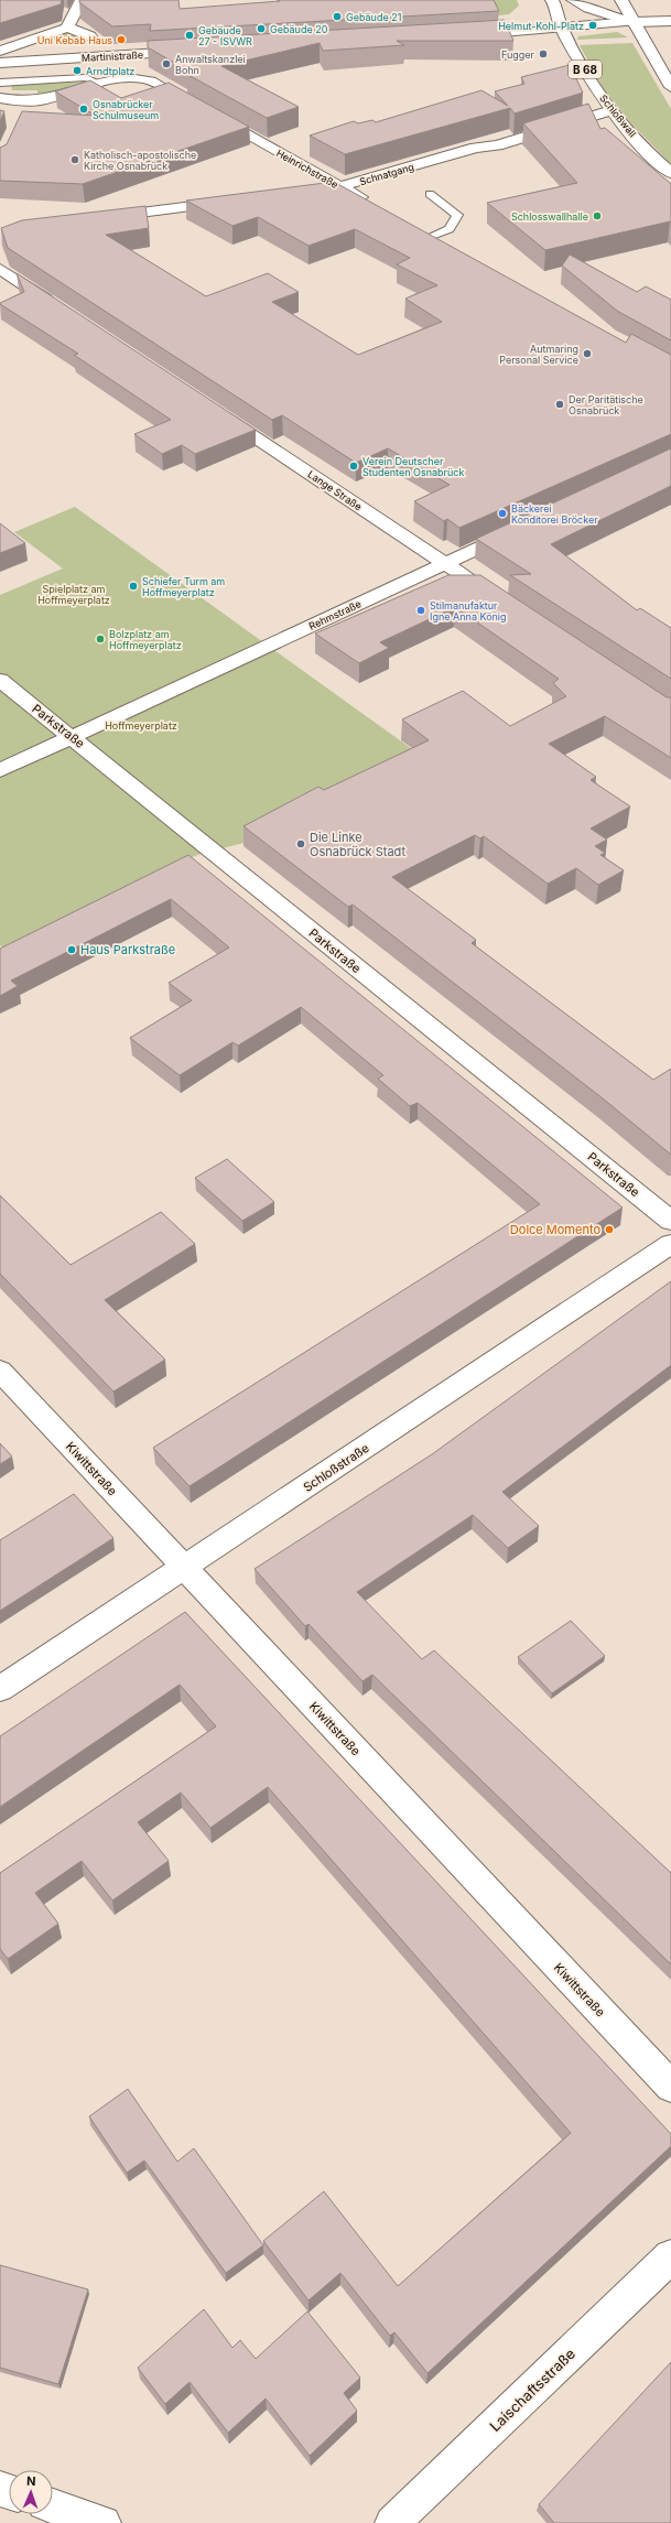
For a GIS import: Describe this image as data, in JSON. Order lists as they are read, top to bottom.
{
  "streets": {
    "street": [
      "Martinistraße",
      "B 68",
      "Schloßwall",
      "Heinrichstraße",
      "Schnatgang",
      "Lange Straße",
      "Rehmstraße",
      "Parkstraße",
      "Schloßstraße",
      "Kiwittstraße",
      "Laischaftsstraße"
    ]
  },
  "crossings": [
    ["B 68", "Schloßwall"],
    ["Schloßwall", "Schnatgang"],
    ["Heinrichstraße", "Schnatgang"],
    ["Lange Straße", "Rehmstraße"],
    ["Rehmstraße", "Parkstraße"],
    ["Schloßstraße", "Kiwittstraße"]
  ],
  "parks": ["Spielplatz am Hoffmeyerplatz", "Hoffmeyerplatz"],
  "places": [
    "Gebäude 21",
    "Helmut-Kohl-Platz",
    "Gebäude 20",
    "Gebäude 27 - ISVWR",
    "Uni Kebab Haus",
    "Fugger",
    "Anwaltskanzlei Bohn",
    "Arndtplatz",
    "Osnabrücker Schulmuseum",
    "Katholisch-apostolische Kirche Osnabrück",
    "Schlosswallhalle",
    "Autmaring Personal Service",
    "Der Paritätische Osnabrück",
    "Verein Deutscher Studenten Osnabrück",
    "Bäckerei Konditorei Bröcker",
    "Schiefer Turm am Hoffmeyerplatz",
    "Stilmanufaktur Igne Anna König",
    "Bolzplatz am Hoffmeyerplatz",
    "Die Linke Osnabrück Stadt",
    "Haus Parkstraße",
    "Dolce Momento"
  ],
  "north": "top"
}
